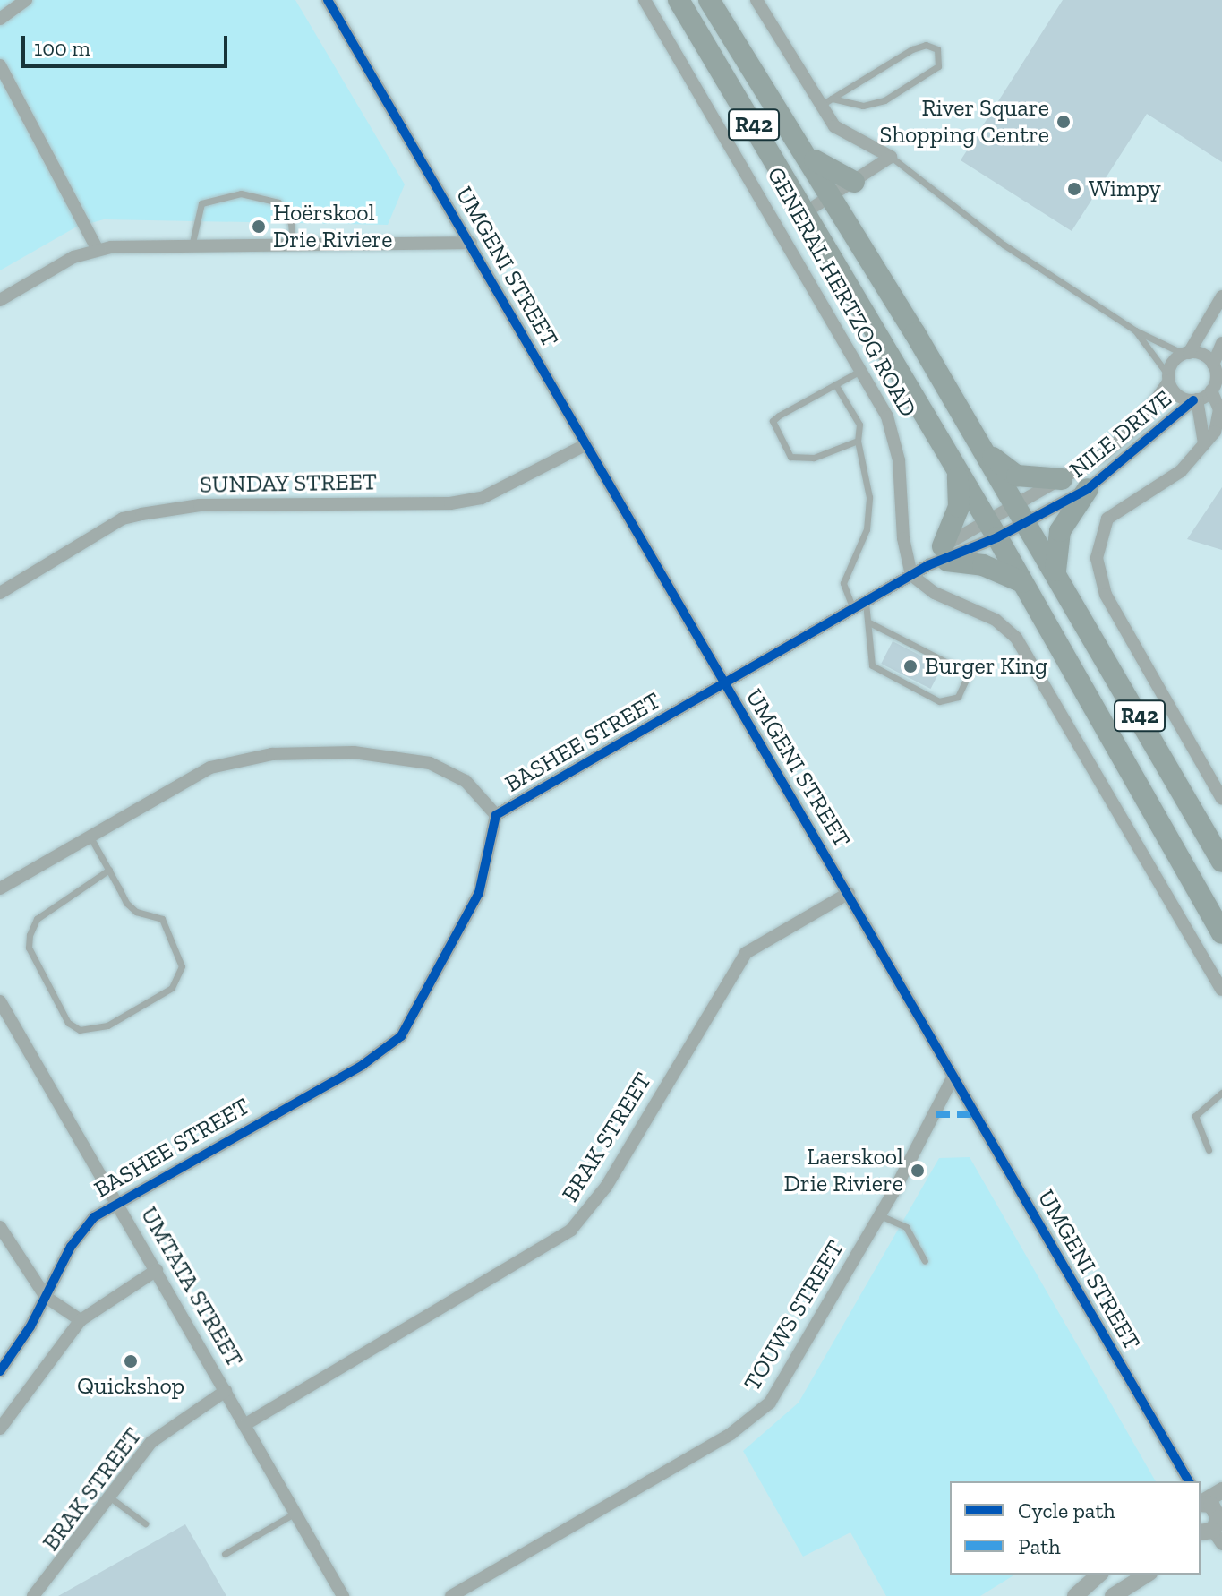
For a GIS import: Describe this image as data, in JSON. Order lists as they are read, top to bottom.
{
  "streets": {
    "main road": ["R42", "GENERAL HERTZOG ROAD"],
    "street": [
      "UMGENI STREET",
      "NILE DRIVE",
      "SUNDAY STREET",
      "BASHEE STREET",
      "BRAK STREET",
      "UMTATA STREET",
      "TOUWS STREET"
    ]
  },
  "crossings": [
    ["UMGENI STREET", "SUNDAY STREET"],
    ["UMGENI STREET", "BASHEE STREET"],
    ["UMGENI STREET", "BRAK STREET"],
    ["UMGENI STREET", "TOUWS STREET"],
    ["GENERAL HERTZOG ROAD", "NILE DRIVE"],
    ["GENERAL HERTZOG ROAD", "BASHEE STREET"],
    ["NILE DRIVE", "BASHEE STREET"],
    ["BASHEE STREET", "UMTATA STREET"],
    ["BRAK STREET", "UMTATA STREET"]
  ],
  "places": [
    "River Square Shopping Centre",
    "Wimpy",
    "Hoërskool Drie Riviere",
    "Burger King",
    "Laerskool Drie Riviere",
    "Quickshop"
  ],
  "legend": ["Cycle path", "Path"],
  "scale_bar": "100 m"
}
